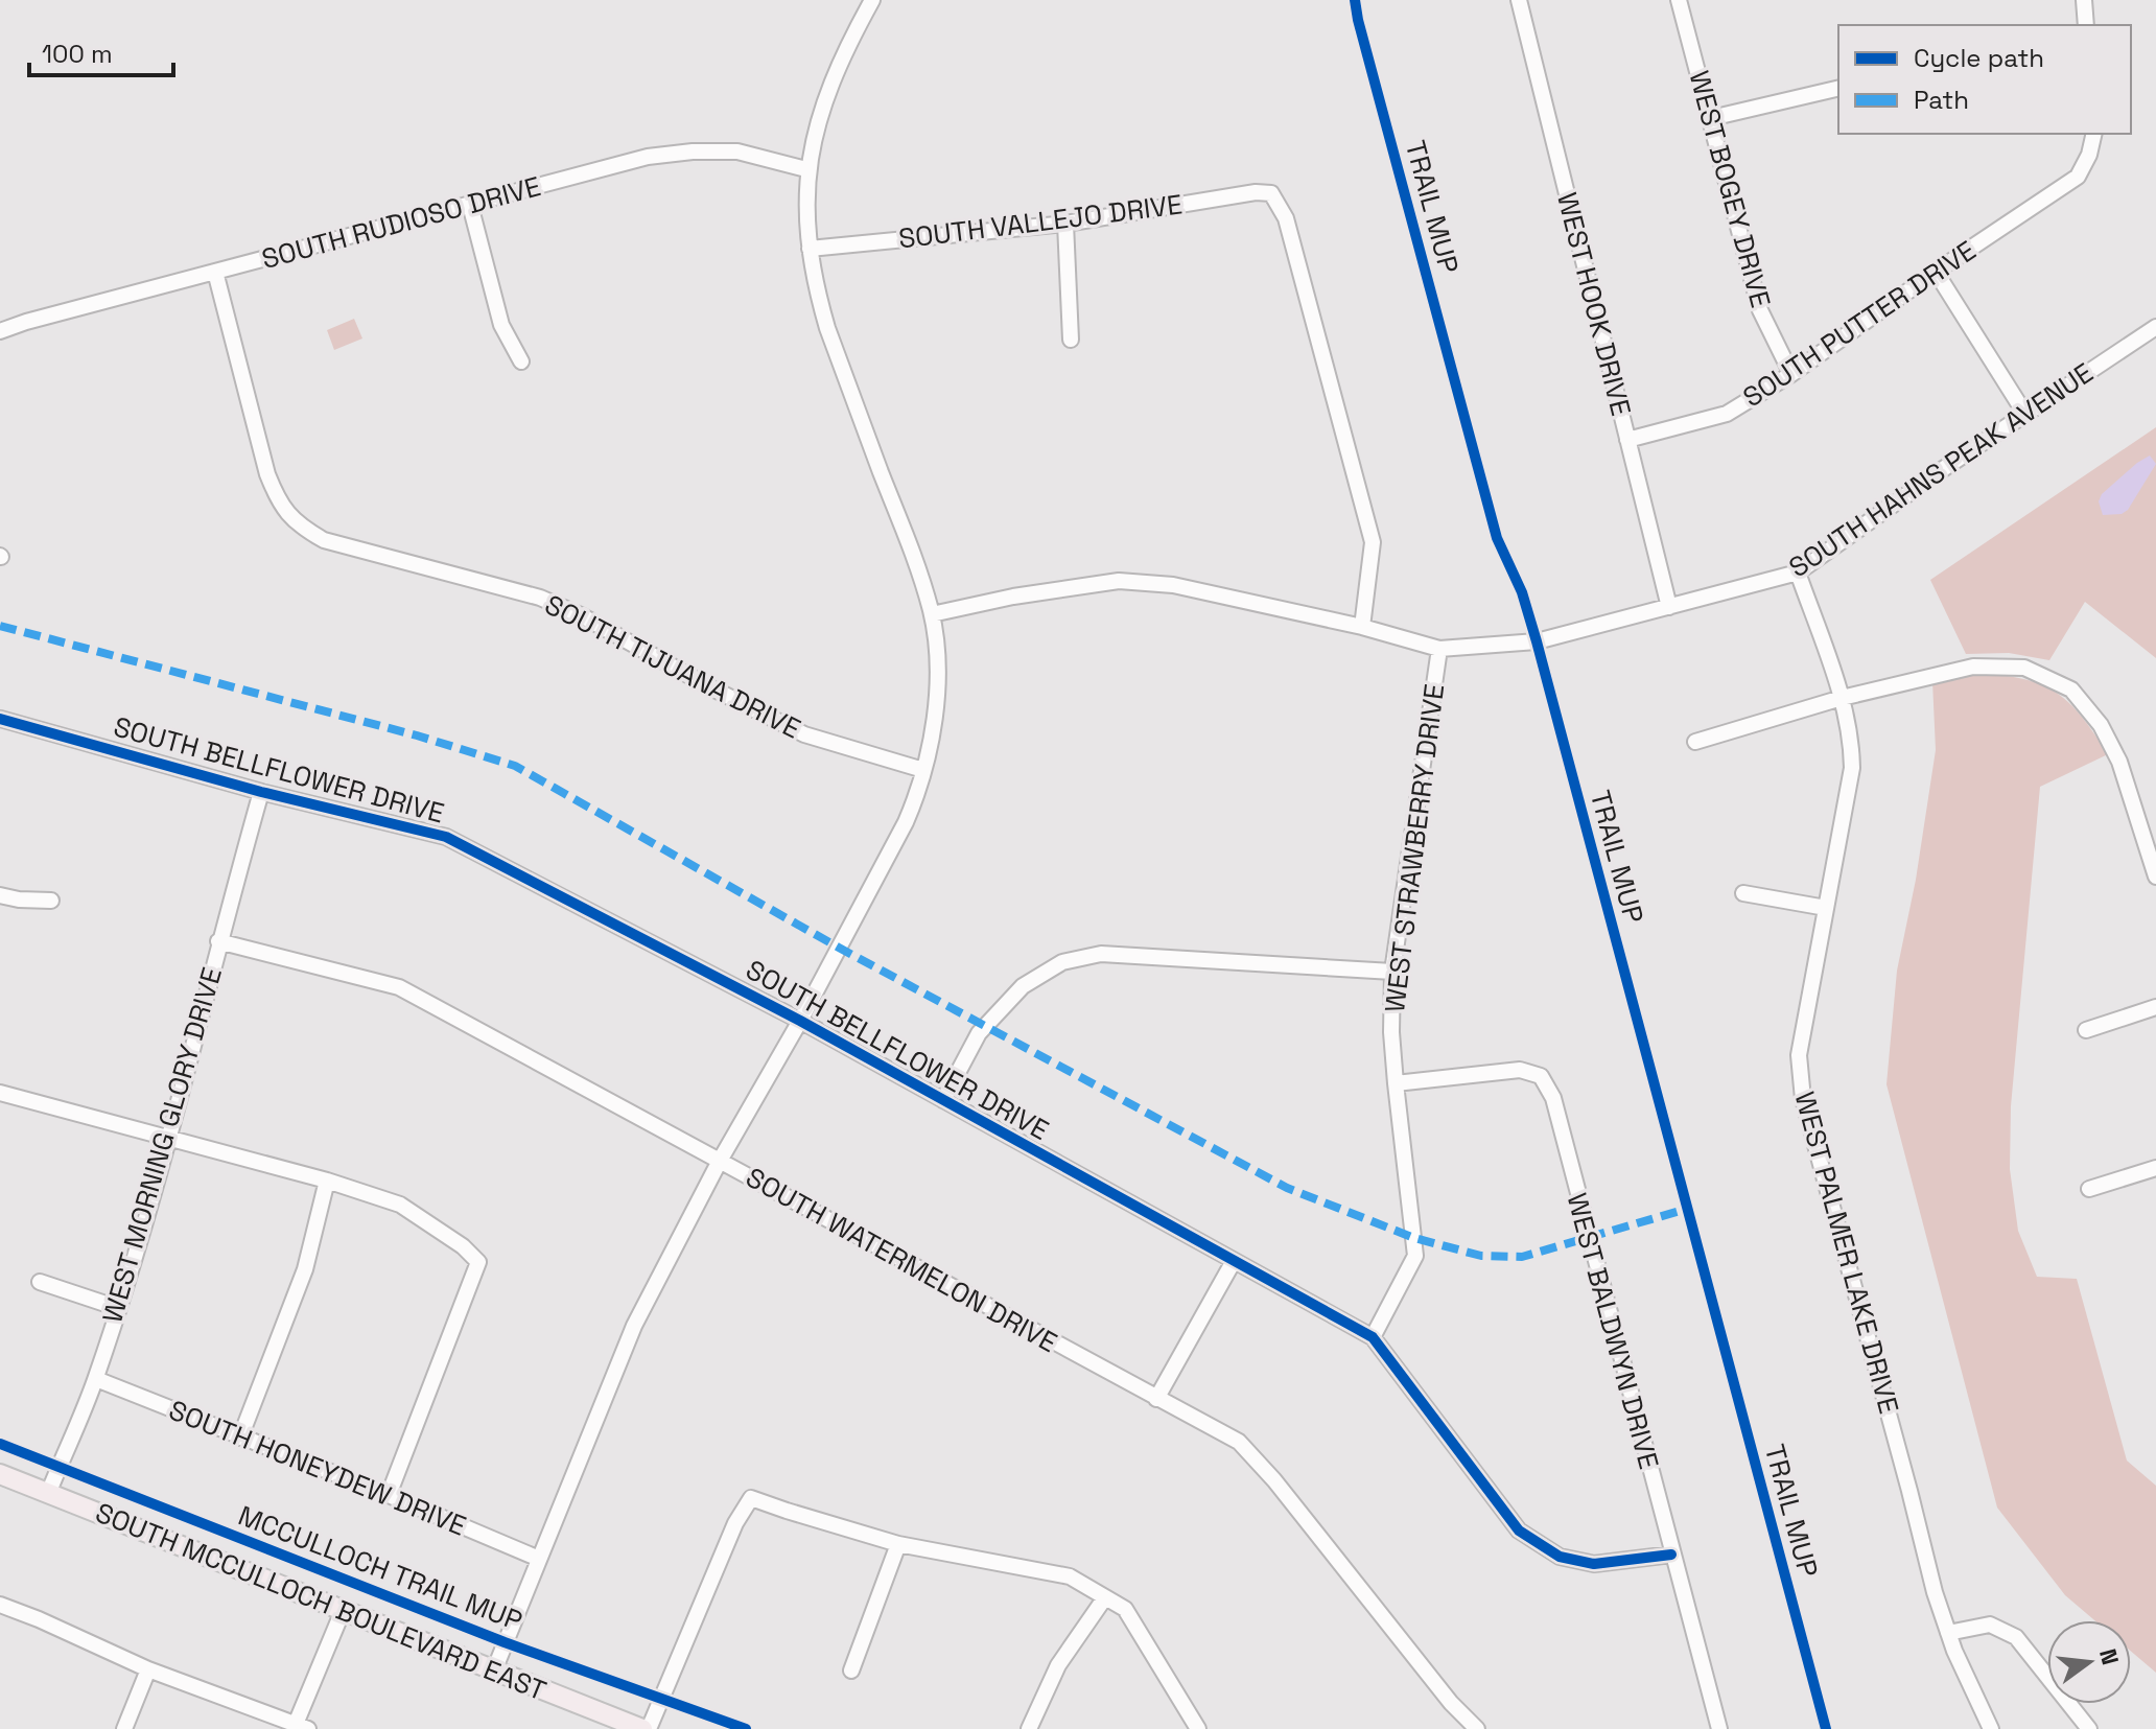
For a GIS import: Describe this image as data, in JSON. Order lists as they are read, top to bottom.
{
  "streets": {
    "main road": ["SOUTH MCCULLOCH BOULEVARD EAST"],
    "street": [
      "WEST BOGEY DRIVE",
      "SOUTH VALLEJO DRIVE",
      "SOUTH RUDIOSO DRIVE",
      "WEST HOOK DRIVE",
      "SOUTH PUTTER DRIVE",
      "SOUTH HAHNS PEAK AVENUE",
      "SOUTH TIJUANA DRIVE",
      "SOUTH BELLFLOWER DRIVE",
      "WEST STRAWBERRY DRIVE",
      "WEST MORNING GLORY DRIVE",
      "WEST PALMER LAKE DRIVE",
      "SOUTH WATERMELON DRIVE",
      "WEST BALDWYN DRIVE",
      "SOUTH HONEYDEW DRIVE"
    ],
    "cycle path": ["TRAIL MUP", "MCCULLOCH TRAIL MUP"]
  },
  "crossings": [
    ["WEST BOGEY DRIVE", "SOUTH PUTTER DRIVE"],
    ["SOUTH VALLEJO DRIVE", "SOUTH HAHNS PEAK AVENUE"],
    ["SOUTH RUDIOSO DRIVE", "SOUTH TIJUANA DRIVE"],
    ["WEST HOOK DRIVE", "SOUTH PUTTER DRIVE"],
    ["WEST HOOK DRIVE", "SOUTH HAHNS PEAK AVENUE"],
    ["SOUTH HAHNS PEAK AVENUE", "WEST STRAWBERRY DRIVE"],
    ["SOUTH HAHNS PEAK AVENUE", "WEST PALMER LAKE DRIVE"],
    ["SOUTH BELLFLOWER DRIVE", "WEST STRAWBERRY DRIVE"],
    ["SOUTH BELLFLOWER DRIVE", "WEST MORNING GLORY DRIVE"],
    ["SOUTH BELLFLOWER DRIVE", "WEST BALDWYN DRIVE"],
    ["WEST STRAWBERRY DRIVE", "WEST BALDWYN DRIVE"],
    ["WEST MORNING GLORY DRIVE", "SOUTH WATERMELON DRIVE"],
    ["WEST MORNING GLORY DRIVE", "SOUTH HONEYDEW DRIVE"],
    ["WEST MORNING GLORY DRIVE", "SOUTH MCCULLOCH BOULEVARD EAST"]
  ],
  "legend": ["Cycle path", "Path"],
  "scale_bar": "100 m",
  "north": "right"
}
